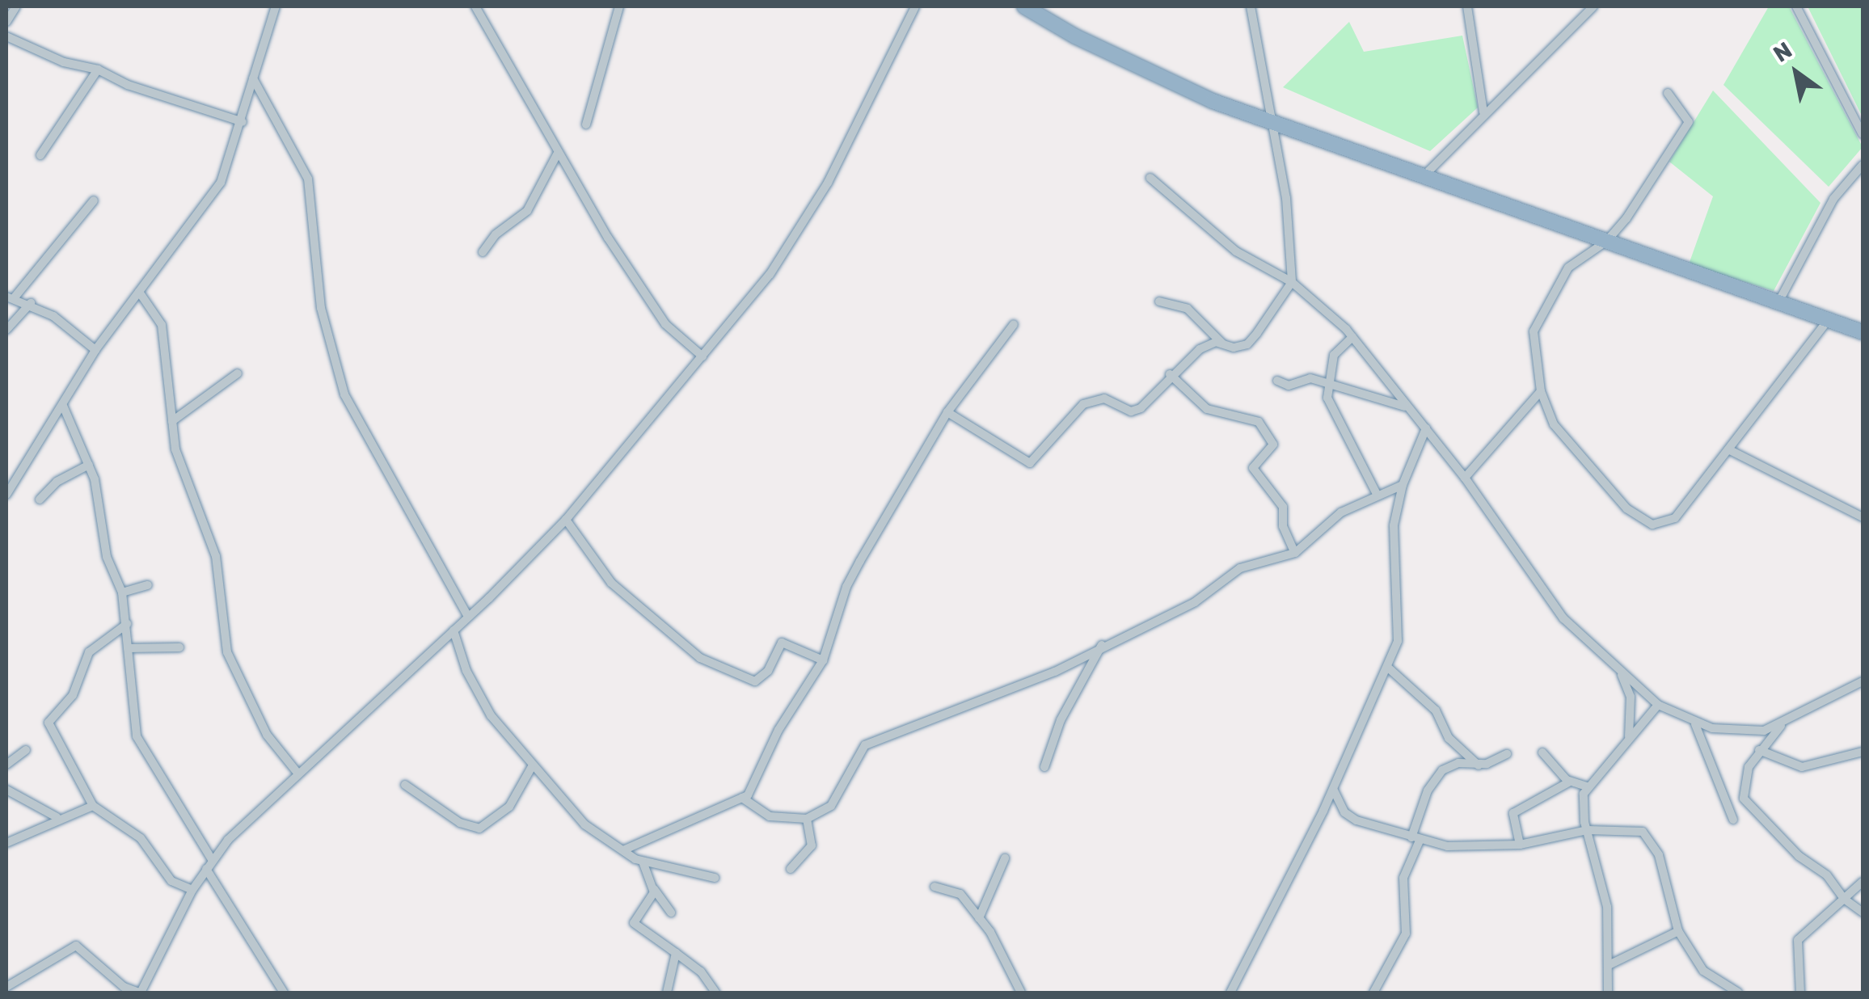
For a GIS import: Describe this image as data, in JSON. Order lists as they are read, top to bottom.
{
  "north": "top left"
}
